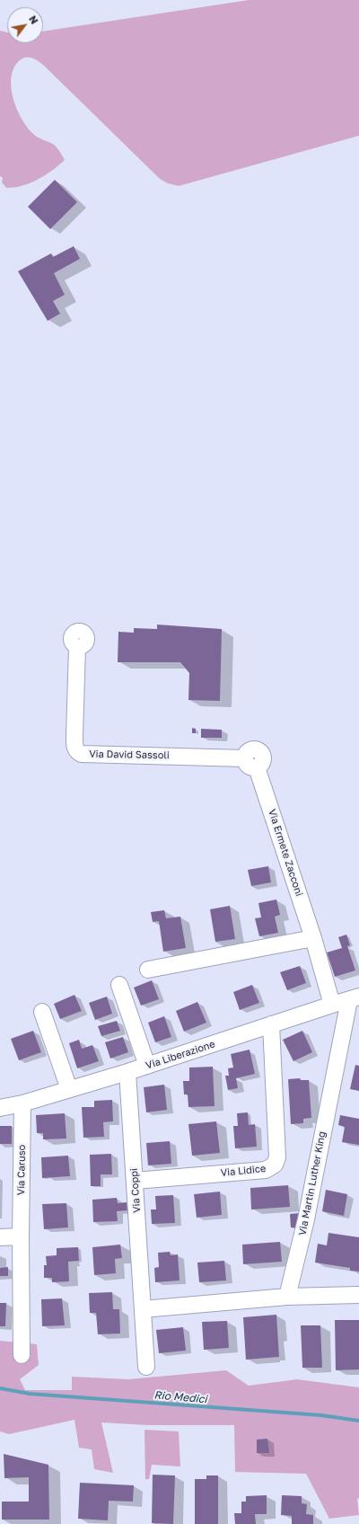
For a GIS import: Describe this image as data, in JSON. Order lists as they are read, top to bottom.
{
  "streets": {
    "street": [
      "Via David Sassoli",
      "Via Ermete Zacconi",
      "Via Liberazione",
      "Via Caruso",
      "Via Lidice",
      "Via Martin Luther King",
      "Via Coppi"
    ]
  },
  "crossings": [
    ["Via David Sassoli", "Via Ermete Zacconi"],
    ["Via Ermete Zacconi", "Via Liberazione"],
    ["Via Liberazione", "Via Caruso"],
    ["Via Liberazione", "Via Lidice"],
    ["Via Liberazione", "Via Martin Luther King"],
    ["Via Liberazione", "Via Coppi"],
    ["Via Lidice", "Via Coppi"]
  ],
  "water": ["Rio Medici"],
  "north": "top right"
}
